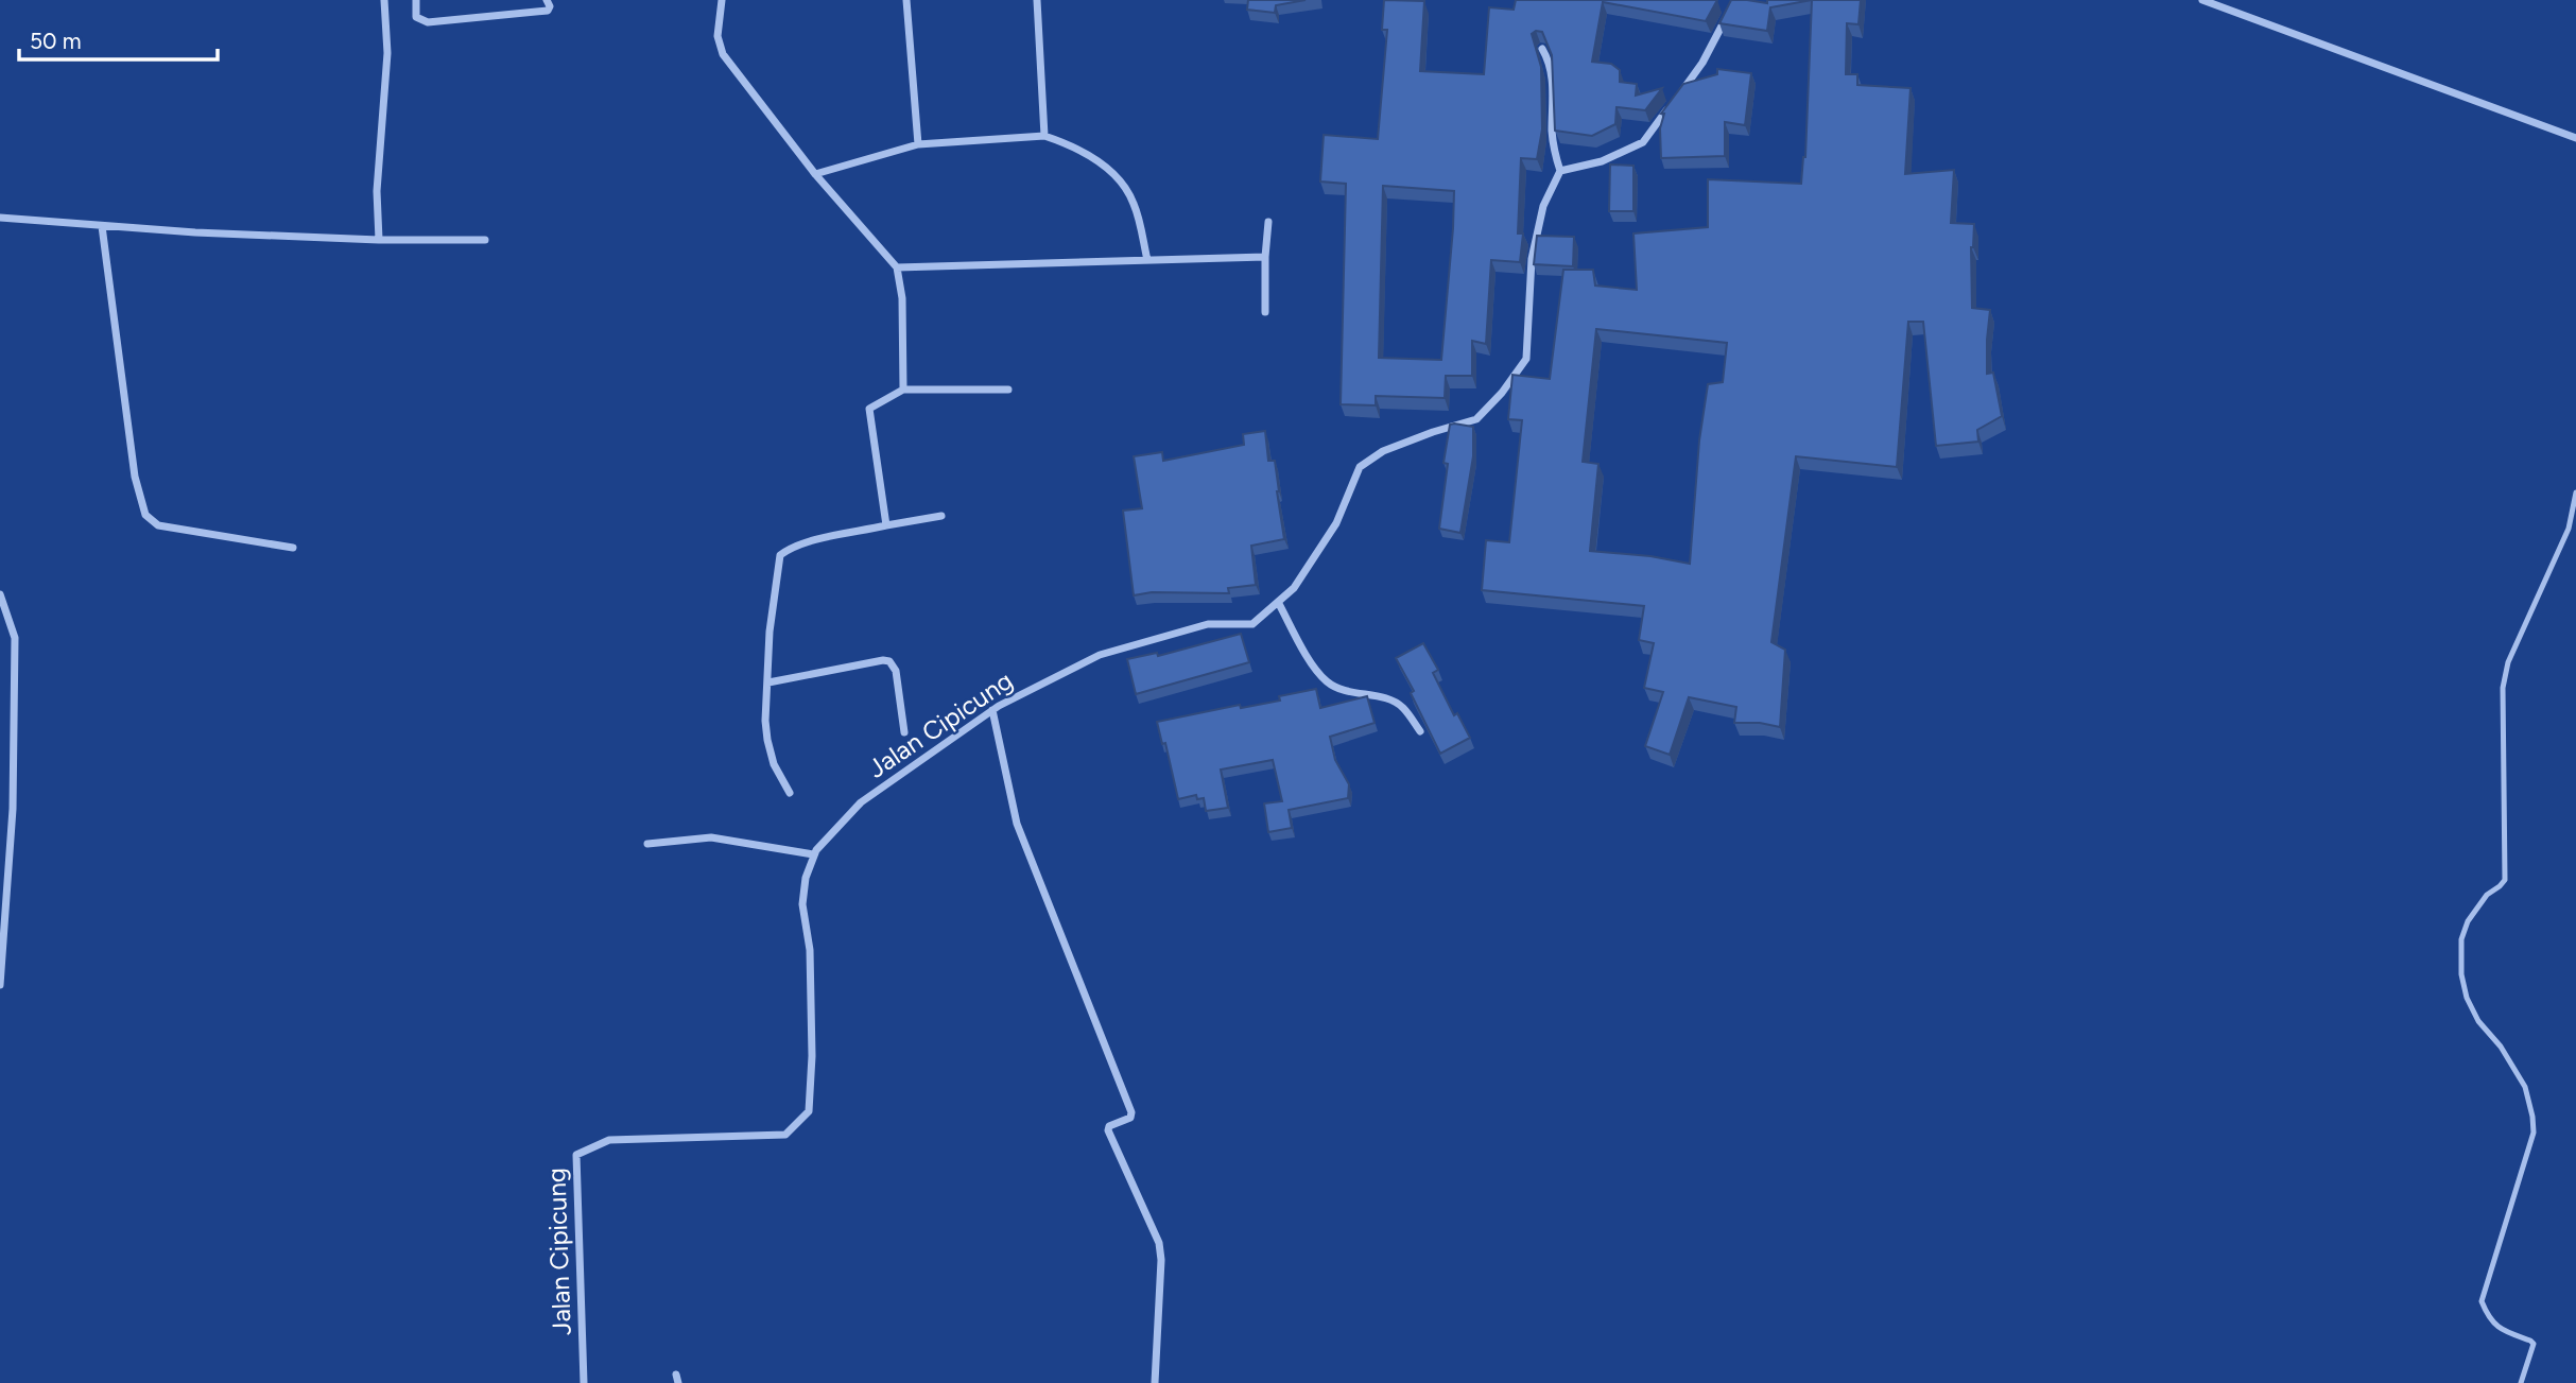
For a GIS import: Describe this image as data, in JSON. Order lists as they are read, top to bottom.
{
  "streets": {
    "street": ["Jalan Cipicung"]
  },
  "scale_bar": "50 m"
}
